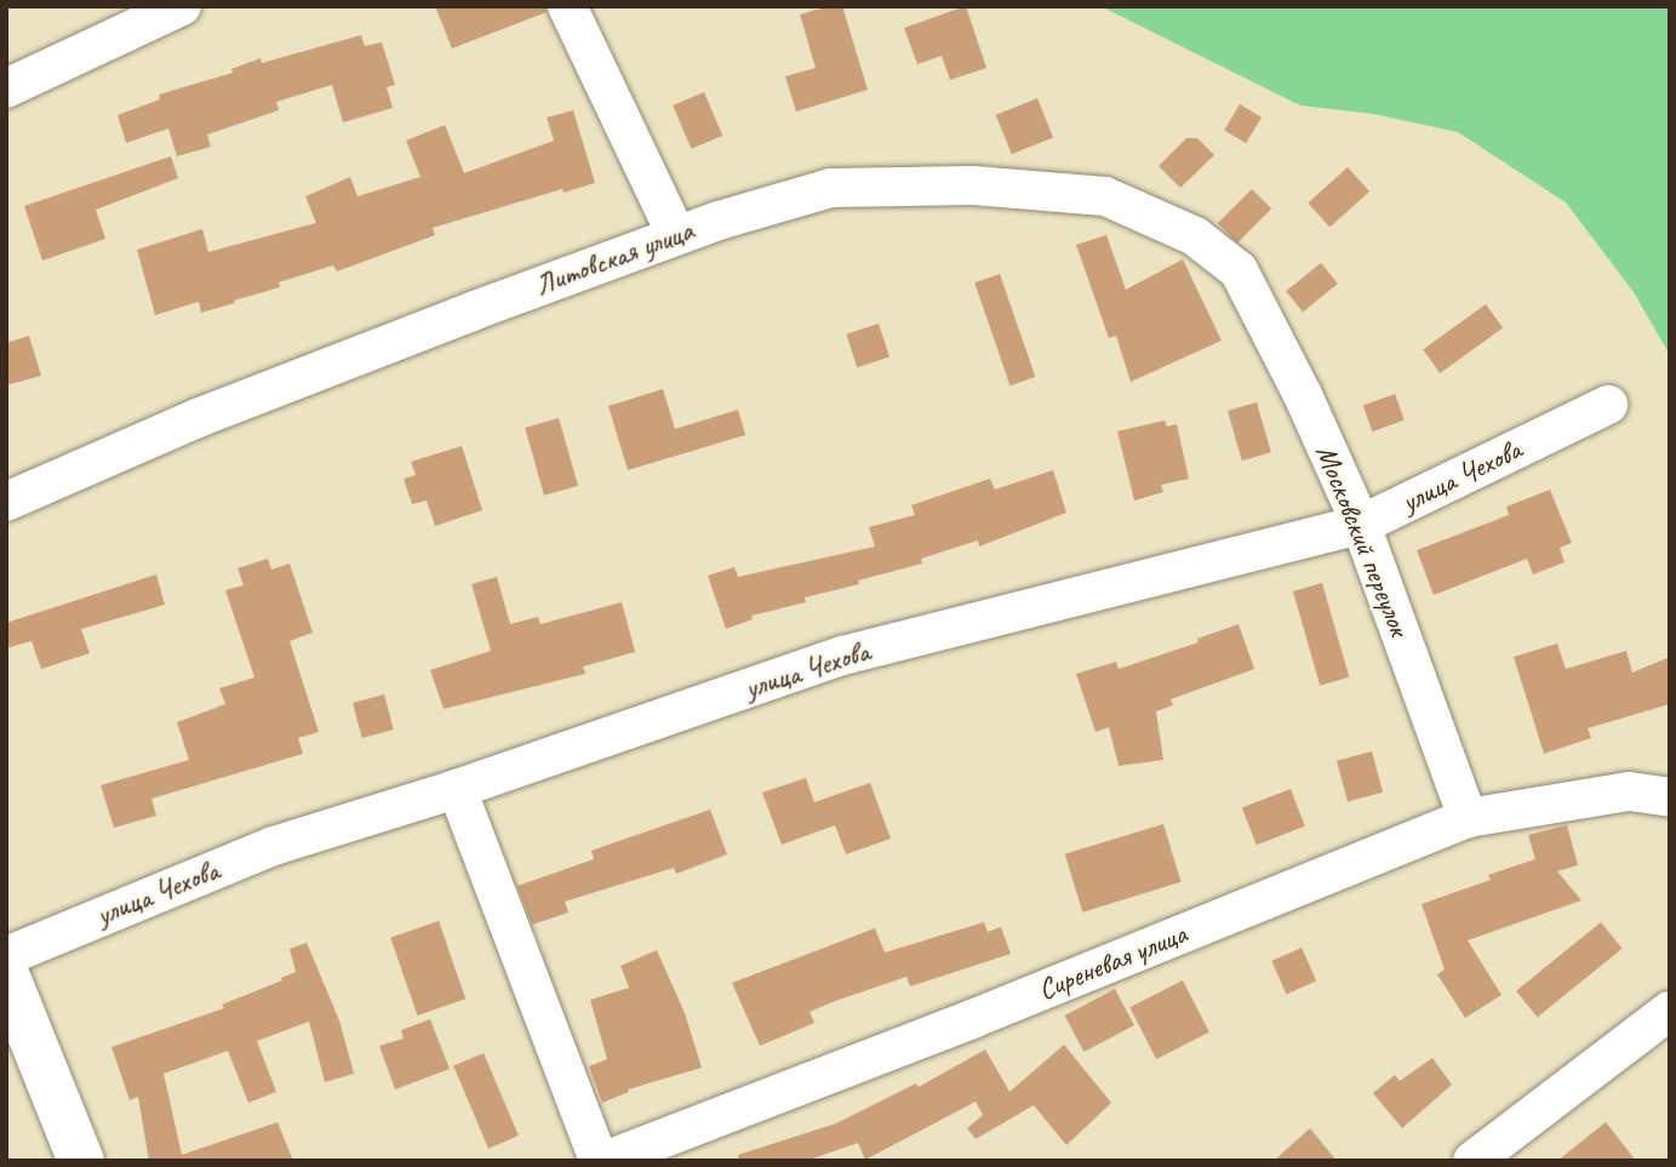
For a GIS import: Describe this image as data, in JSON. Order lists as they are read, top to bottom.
{
  "streets": {
    "street": [
      "Литовская улица",
      "улица Чехова",
      "Московский переулок",
      "Сиреневая улица"
    ]
  },
  "crossings": [
    ["Литовская улица", "Московский переулок"],
    ["улица Чехова", "Московский переулок"],
    ["Московский переулок", "Сиреневая улица"]
  ]
}
